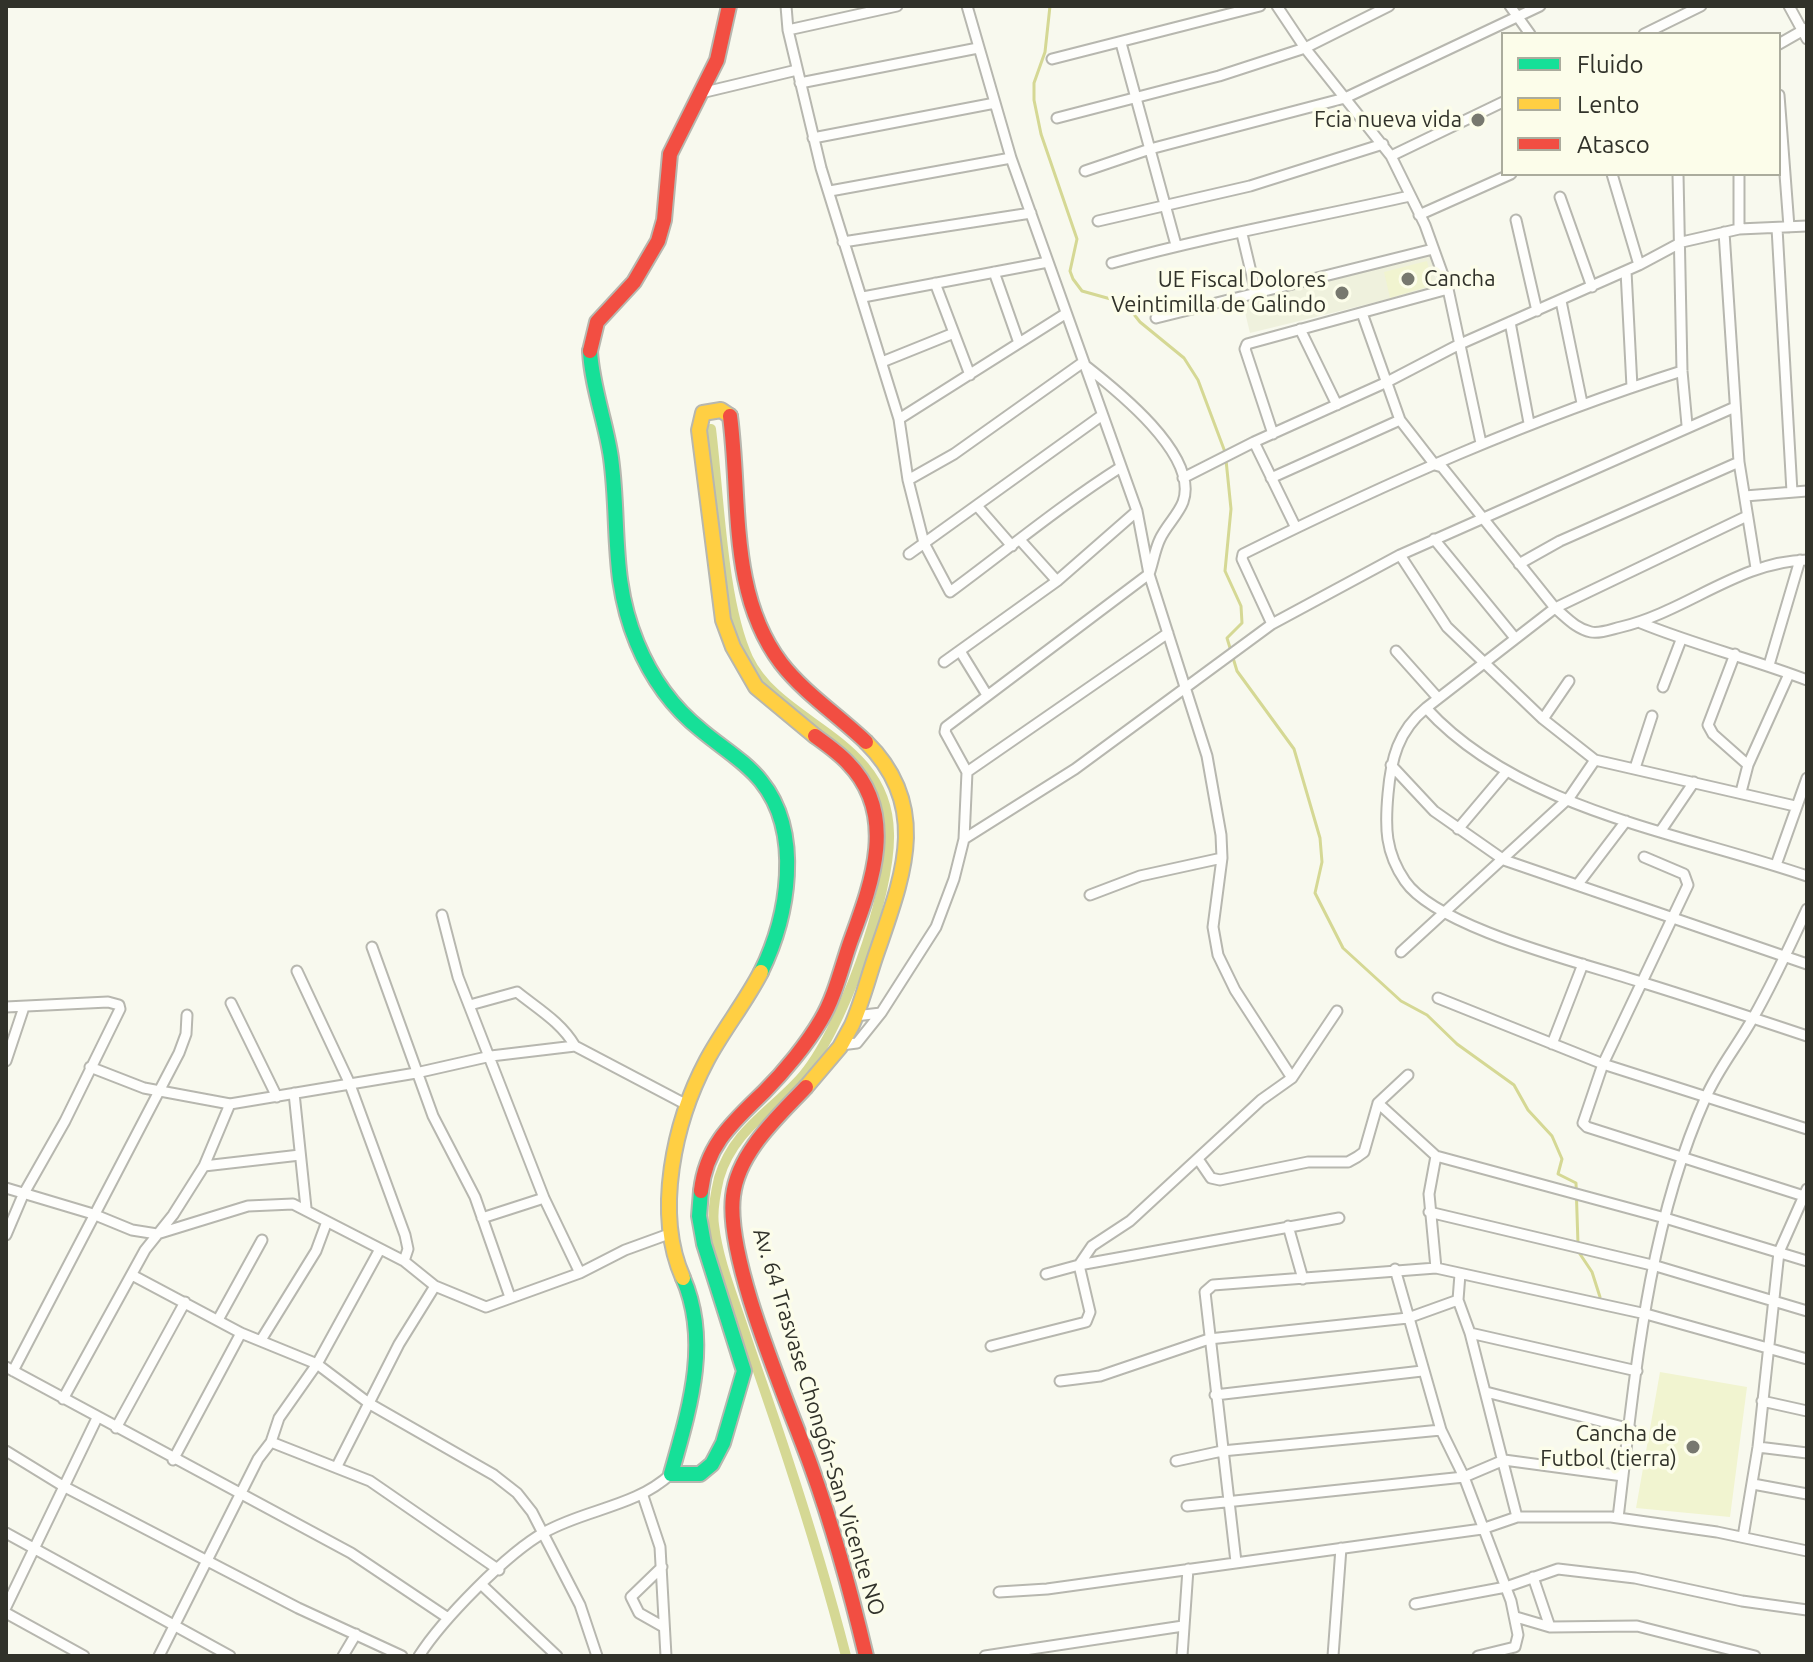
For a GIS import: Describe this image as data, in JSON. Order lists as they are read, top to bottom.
{
  "streets": {
    "street": ["Av. 64 Trasvase Chongón-San Vicente NO"]
  },
  "places": [
    "Fcia nueva vida",
    "Cancha",
    "UE Fiscal Dolores Veintimilla de Galindo",
    "Cancha de Futbol (tierra)"
  ],
  "legend": ["Fluido", "Lento", "Atasco"]
}
